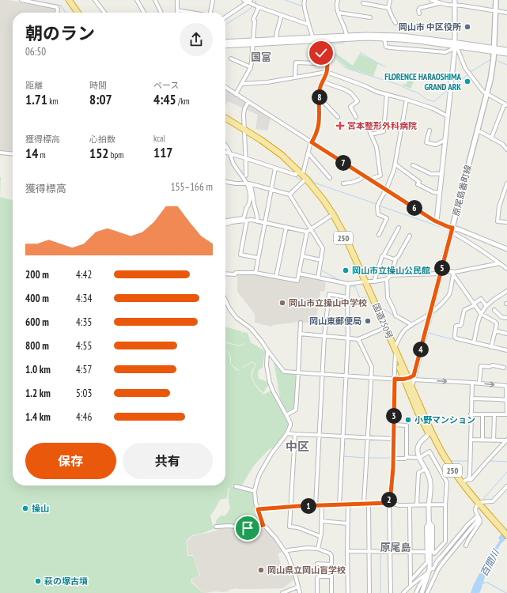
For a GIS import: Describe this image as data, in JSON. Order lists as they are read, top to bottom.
{
  "streets": {
    "highway": ["250", "国道250号"],
    "main road": ["原尾島番町線"]
  },
  "crossings": [
    ["原尾島番町線", "国道250号"]
  ],
  "districts": ["国富", "中区", "原尾島"],
  "water": ["百間川"],
  "places": {
    "other": [
      "岡山市 中区役所",
      "FLORENCE HARAOSHIMA GRAND ARK",
      "岡山市立操山公民館",
      "岡山市立操山中学校",
      "岡山東郵便局",
      "小野マンション",
      "操山",
      "岡山県立岡山盲学校",
      "萩の塚古墳"
    ],
    "health": ["宮本整形外科病院"]
  },
  "page": {
    "heading": ["朝のラン", "06:50"],
    "stats": [
      ["距離", "1.71 km"],
      ["時間", "8:07"],
      ["ペース", "4:45 /km"],
      ["獲得標高", "14 m"],
      ["心拍数", "152 bpm"],
      ["kcal", "117"]
    ],
    "pins": [
      "8",
      "7",
      "6",
      "5",
      "4",
      "3",
      "2",
      "1"
    ],
    "chart": ["獲得標高", "155–166 m"],
    "list": [
      {
        "name": "200 m",
        "note": "4:42"
      },
      {
        "name": "400 m",
        "note": "4:34"
      },
      {
        "name": "600 m",
        "note": "4:35"
      },
      {
        "name": "800 m",
        "note": "4:55"
      },
      {
        "name": "1.0 km",
        "note": "4:57"
      },
      {
        "name": "1.2 km",
        "note": "5:03"
      },
      {
        "name": "1.4 km",
        "note": "4:46"
      }
    ],
    "buttons": ["保存", "共有"]
  }
}
